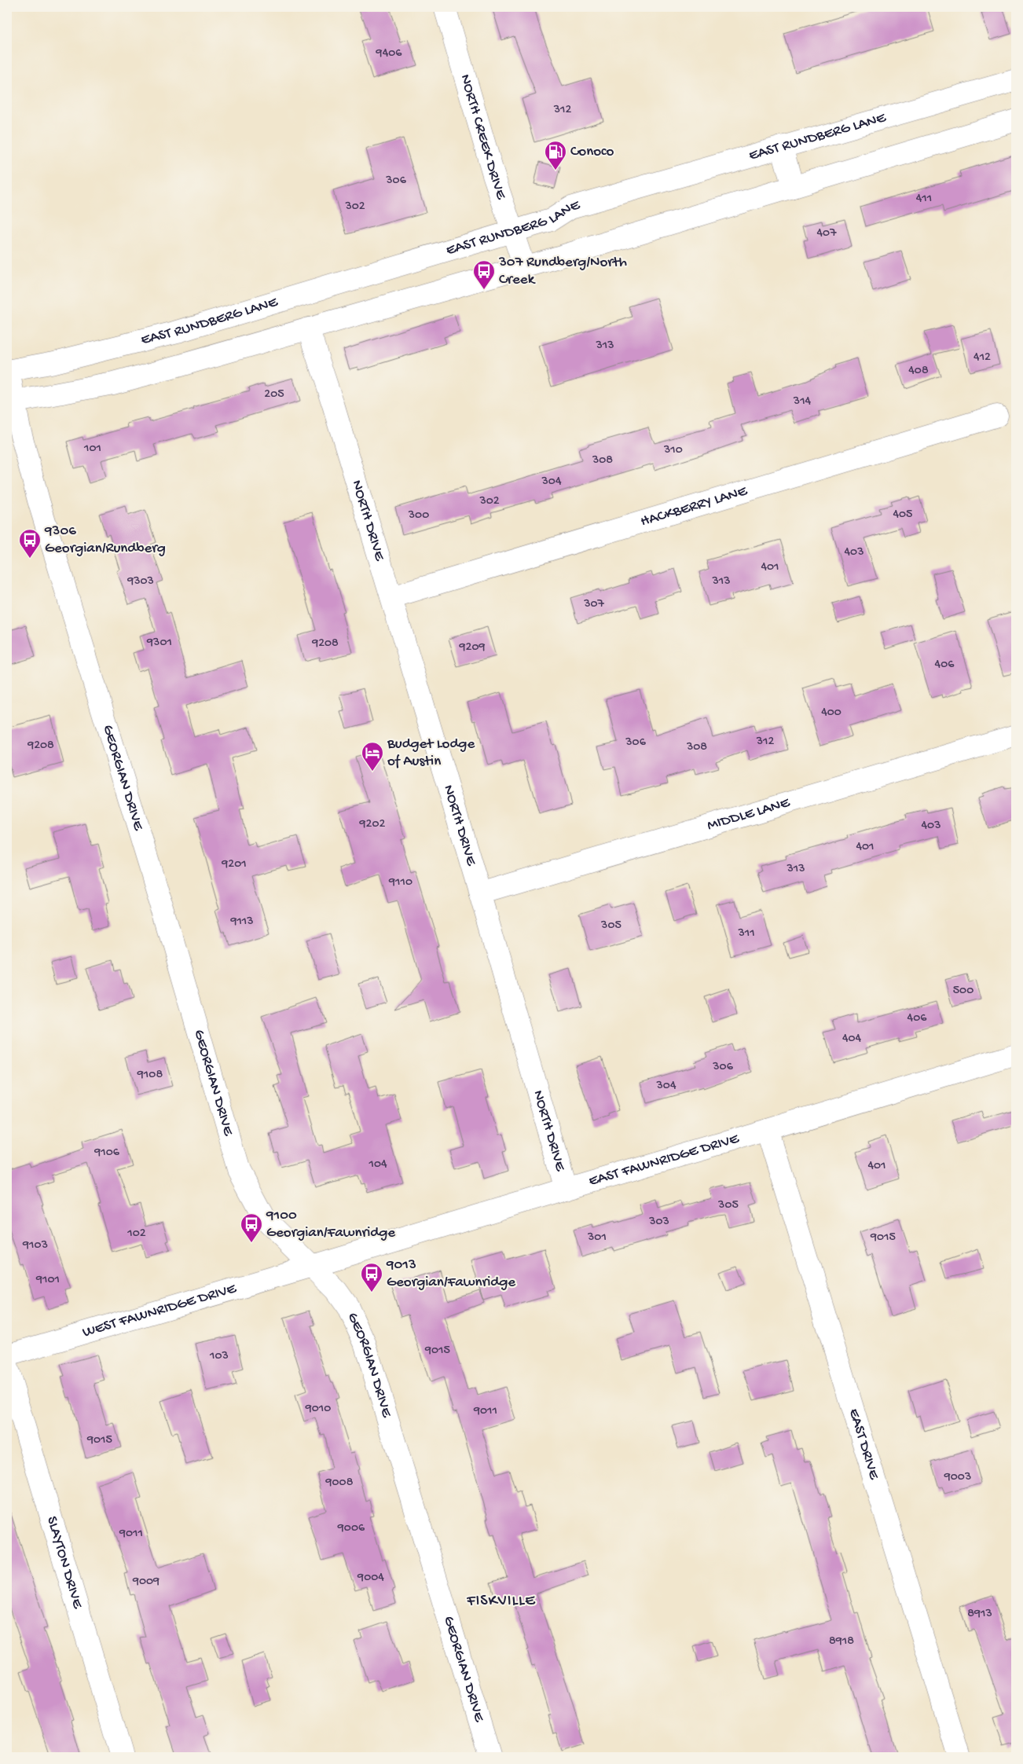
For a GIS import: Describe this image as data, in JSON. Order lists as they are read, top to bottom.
{
  "streets": {
    "street": [
      "NORTH CREEK DRIVE",
      "EAST RUNDBERG LANE",
      "HACKBERRY LANE",
      "NORTH DRIVE",
      "GEORGIAN DRIVE",
      "MIDDLE LANE",
      "EAST FAWNRIDGE DRIVE",
      "WEST FAWNRIDGE DRIVE",
      "EAST DRIVE",
      "SLAYTON DRIVE"
    ]
  },
  "crossings": [
    ["NORTH CREEK DRIVE", "EAST RUNDBERG LANE"],
    ["EAST RUNDBERG LANE", "GEORGIAN DRIVE"],
    ["HACKBERRY LANE", "NORTH DRIVE"],
    ["NORTH DRIVE", "MIDDLE LANE"],
    ["NORTH DRIVE", "EAST FAWNRIDGE DRIVE"],
    ["GEORGIAN DRIVE", "EAST FAWNRIDGE DRIVE"],
    ["GEORGIAN DRIVE", "WEST FAWNRIDGE DRIVE"],
    ["EAST FAWNRIDGE DRIVE", "WEST FAWNRIDGE DRIVE"],
    ["EAST FAWNRIDGE DRIVE", "EAST DRIVE"]
  ],
  "districts": ["FISKVILLE"],
  "places": {
    "fuel station": ["Conoco"],
    "bus stop": [
      "307 Rundberg/North Creek",
      "9306 Georgian/Rundberg",
      "9100 Georgian/Fawnridge",
      "9013 Georgian/Fawnridge"
    ],
    "hotel": ["Budget Lodge of Austin"]
  },
  "house_numbers": [
    "9406",
    "312",
    "306",
    "411",
    "302",
    "407",
    "313",
    "412",
    "408",
    "205",
    "314",
    "101",
    "310",
    "308",
    "304",
    "302",
    "405",
    "300",
    "403",
    "401",
    "9303",
    "313",
    "307",
    "9301",
    "9208",
    "9209",
    "406",
    "400",
    "312",
    "306",
    "9208",
    "308",
    "9202",
    "403",
    "401",
    "9201",
    "313",
    "9110",
    "9113",
    "305",
    "311",
    "500",
    "406",
    "404",
    "306",
    "9108",
    "304",
    "9106",
    "104",
    "401",
    "305",
    "303",
    "102",
    "301",
    "9015",
    "9103",
    "9101",
    "9015",
    "103",
    "9010",
    "9011",
    "9015",
    "9003",
    "9008",
    "9006",
    "9011",
    "9004",
    "9009",
    "8913",
    "8918"
  ]
}
